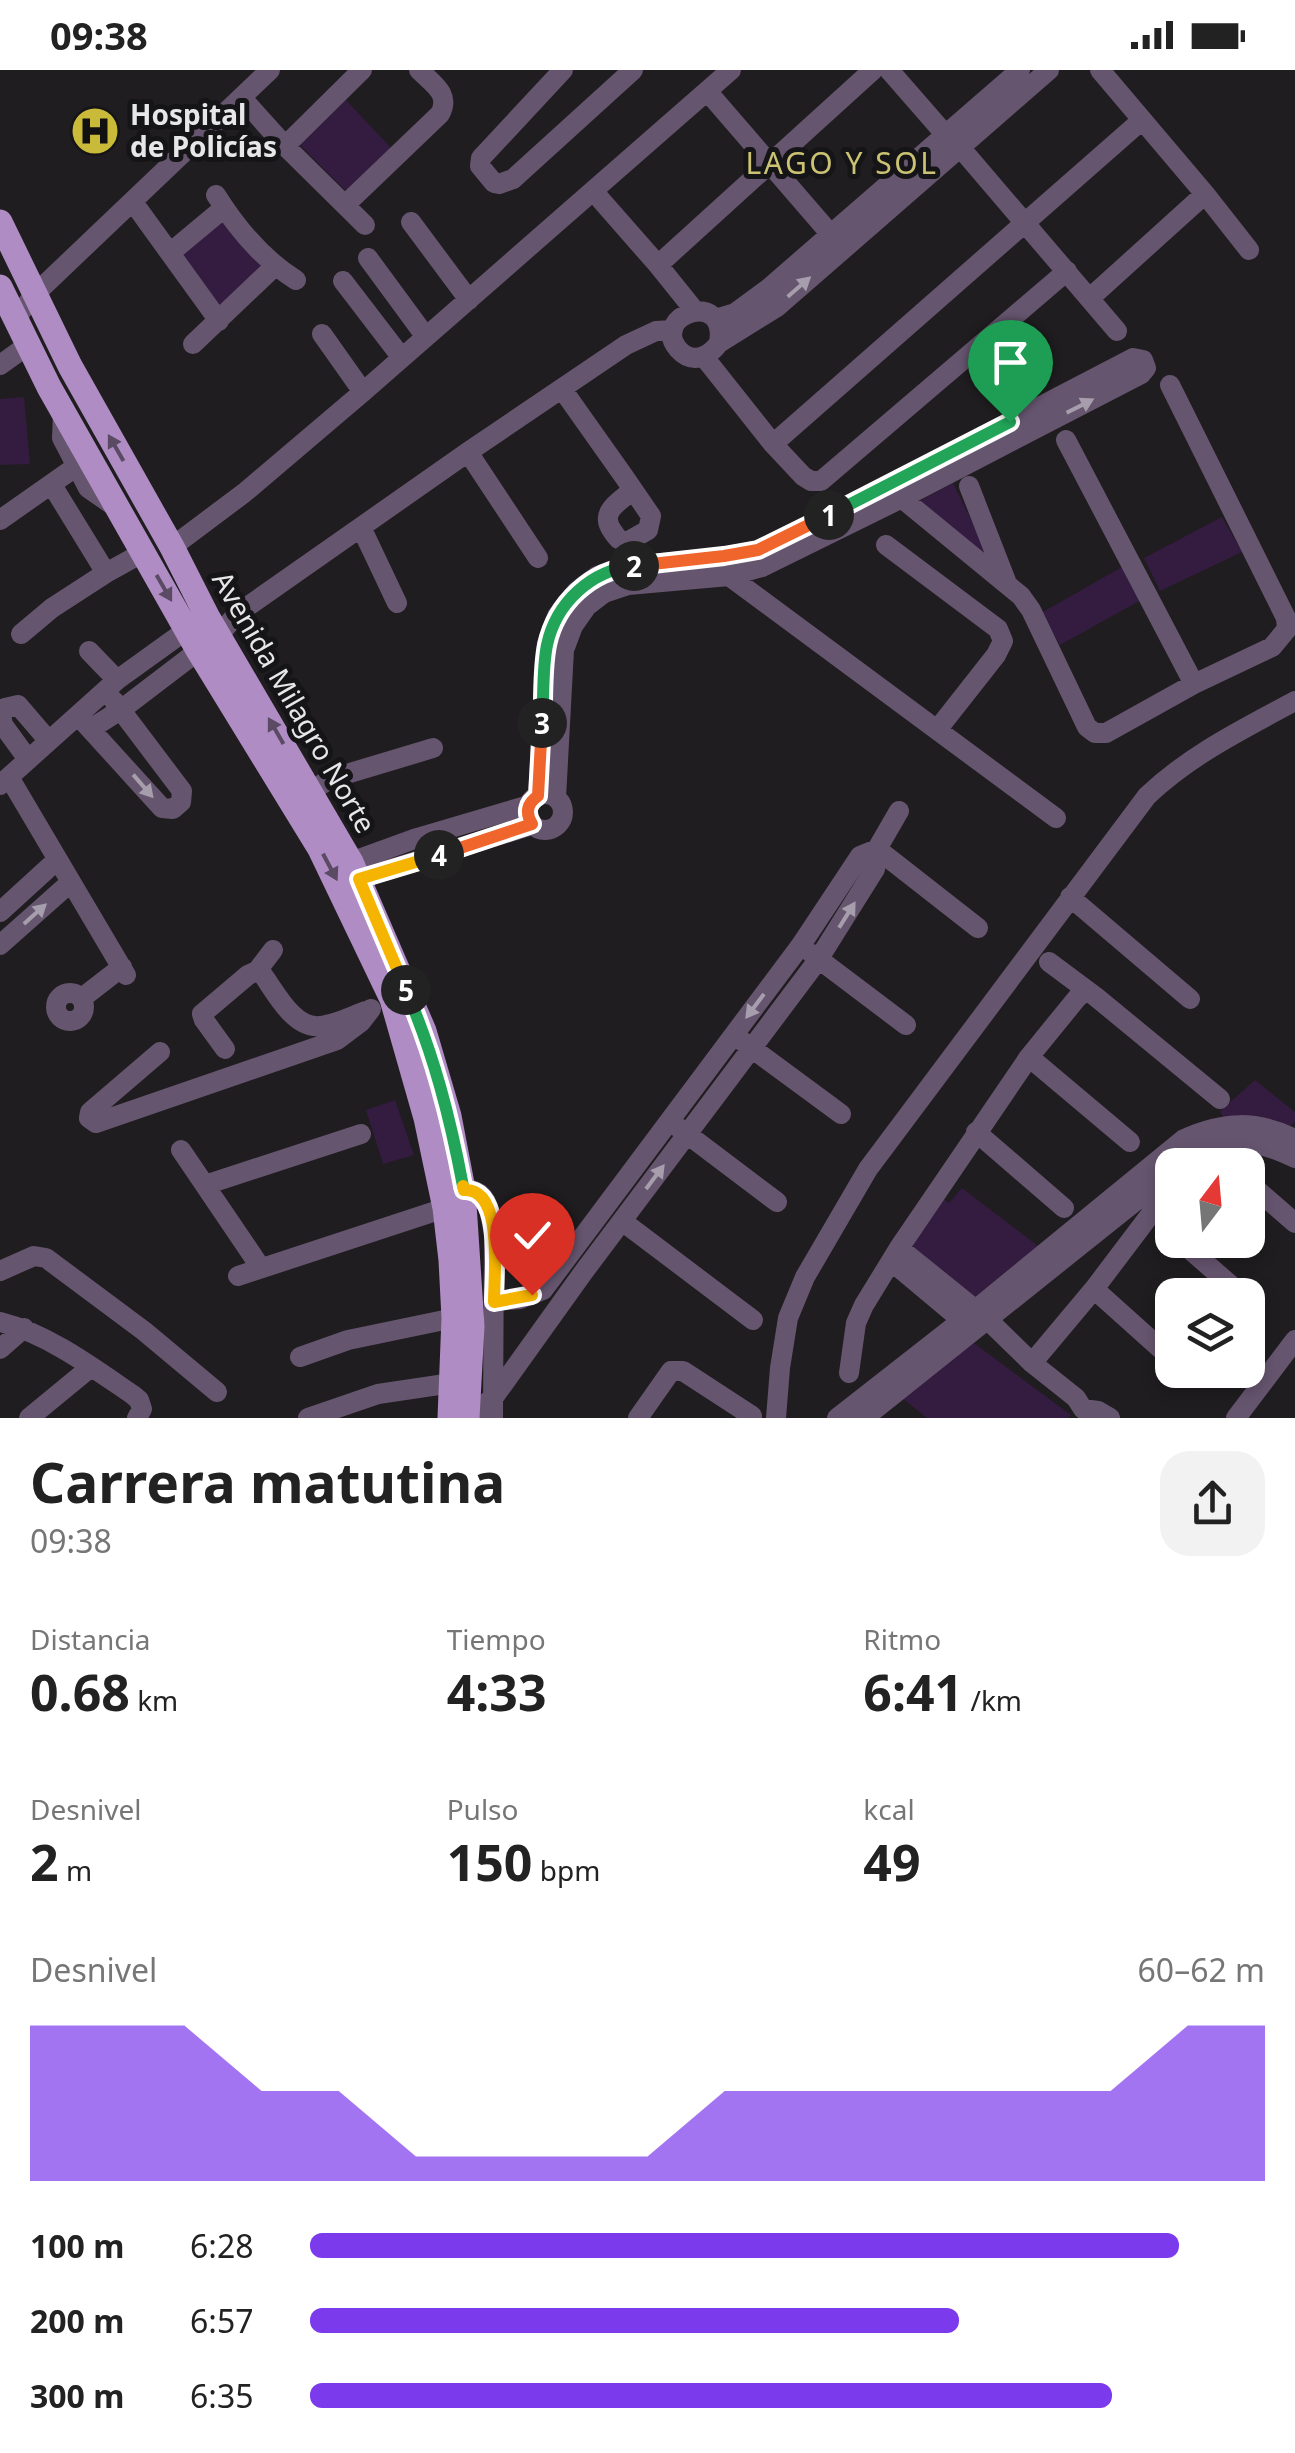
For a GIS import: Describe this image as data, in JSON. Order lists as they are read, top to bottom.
{
  "streets": {
    "main road": ["Avenida Milagro Norte"]
  },
  "districts": ["LAGO Y SOL"],
  "places": {
    "hospital": ["Hospital de Policías"]
  },
  "north": "top",
  "page": {
    "status": "09:38",
    "pins": [
      "1",
      "2",
      "3",
      "4",
      "5"
    ],
    "heading": ["Carrera matutina", "09:38"],
    "stats": [
      ["Distancia", "0.68 km"],
      ["Tiempo", "4:33"],
      ["Ritmo", "6:41 /km"],
      ["Desnivel", "2 m"],
      ["Pulso", "150 bpm"],
      ["kcal", "49"]
    ],
    "chart": ["Desnivel", "60–62 m"],
    "list": [
      {
        "name": "100 m",
        "note": "6:28"
      },
      {
        "name": "200 m",
        "note": "6:57"
      },
      {
        "name": "300 m",
        "note": "6:35"
      }
    ]
  }
}
